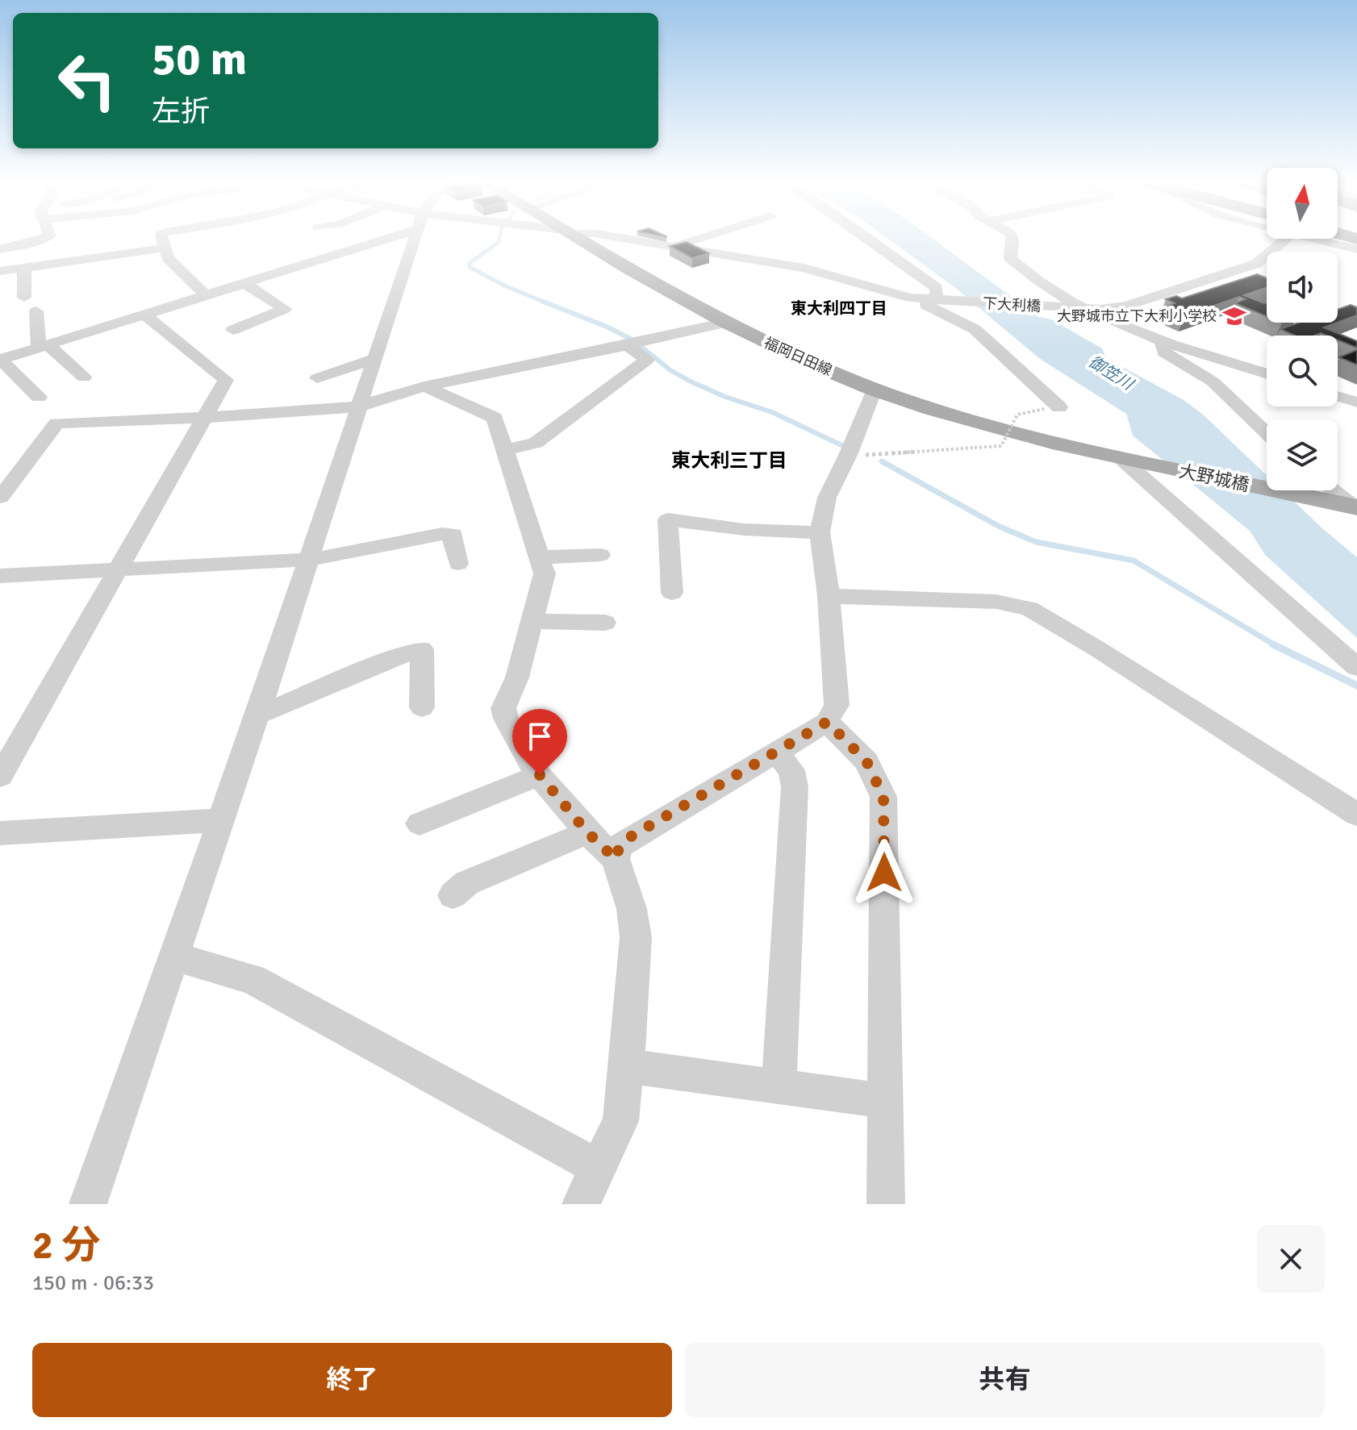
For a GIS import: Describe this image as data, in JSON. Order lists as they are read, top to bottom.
{
  "streets": {
    "main road": ["福岡日田線", "大野城橋"],
    "street": ["下大利橋"]
  },
  "crossings": [
    ["福岡日田線", "大野城橋"]
  ],
  "districts": ["東大利四丁目", "東大利三丁目"],
  "water": ["御笠川"],
  "places": {
    "school or university": ["大野城市立下大利小学校"]
  },
  "north": "top",
  "page": {
    "turn": ["50 m", "左折"],
    "heading": ["2 分", "150 m · 06:33"],
    "buttons": ["終了", "共有"]
  }
}
